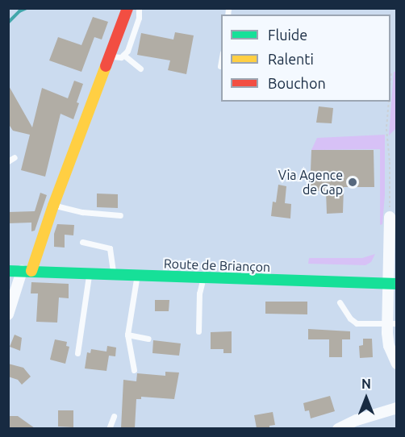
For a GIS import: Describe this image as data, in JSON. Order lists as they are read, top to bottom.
{
  "streets": {
    "main road": ["Route de Briançon"]
  },
  "places": ["Via Agence de Gap"],
  "legend": ["Fluide", "Ralenti", "Bouchon"],
  "north": "top"
}
